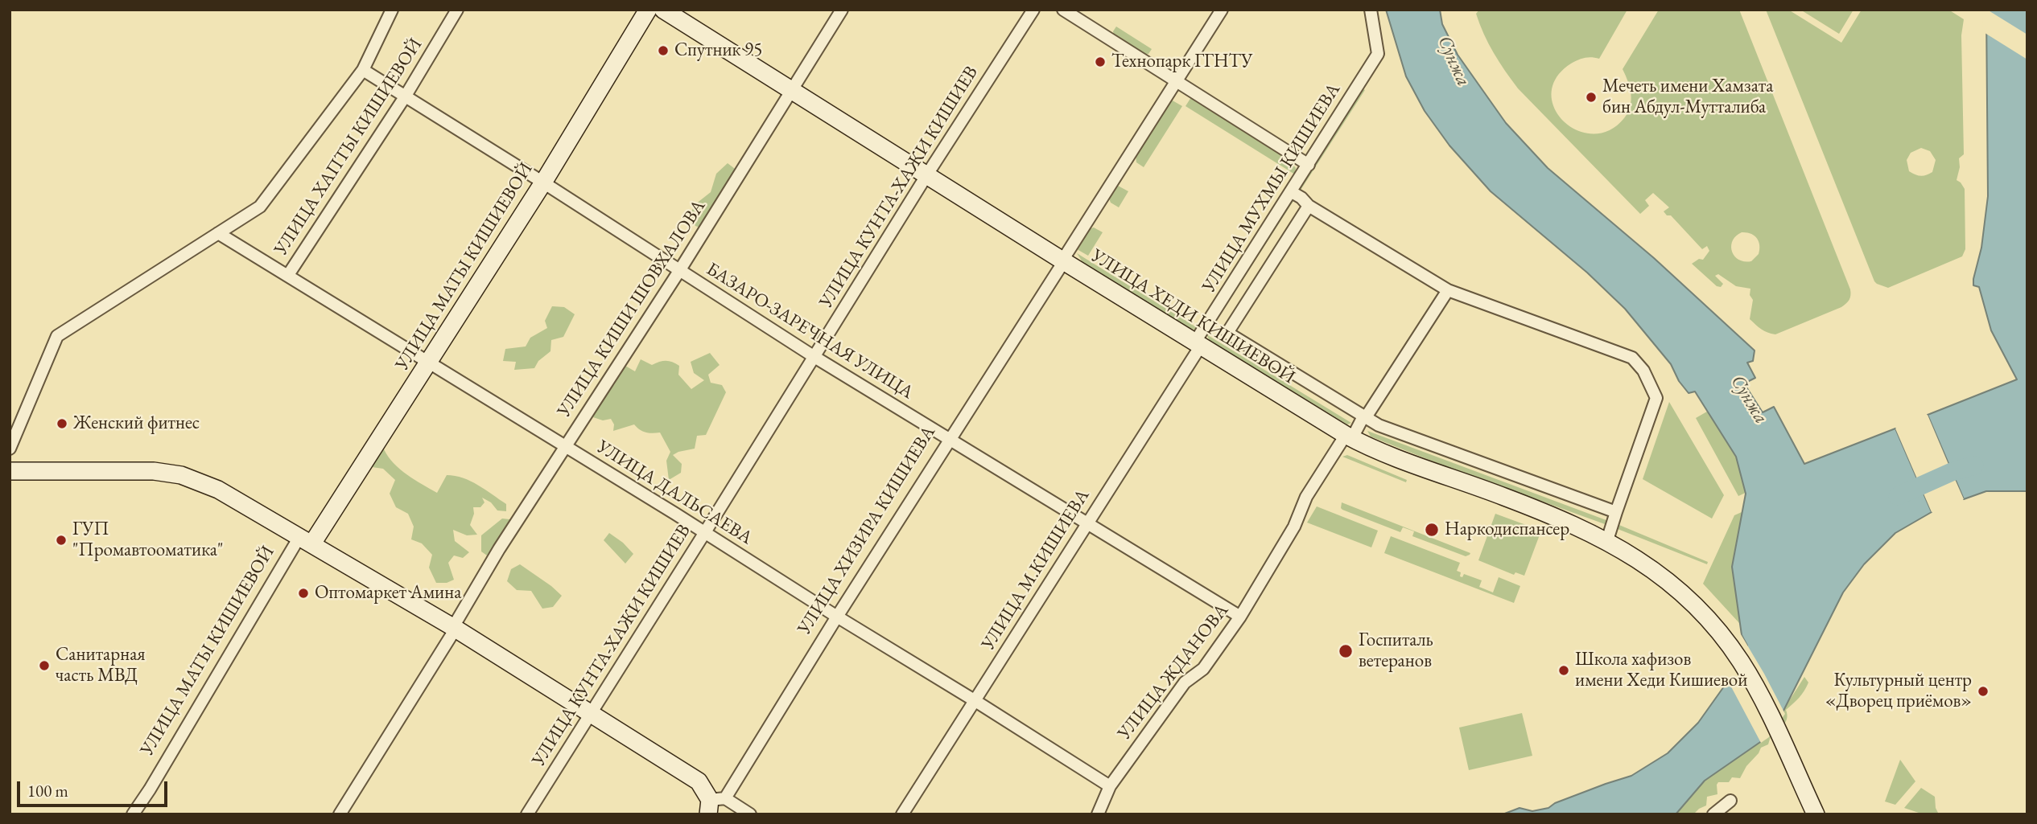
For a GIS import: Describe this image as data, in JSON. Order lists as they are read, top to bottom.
{
  "streets": {
    "main road": ["УЛИЦА МАТЫ КИШИЕВОЙ", "УЛИЦА ХЕДИ КИШИЕВОЙ"],
    "street": [
      "УЛИЦА ХАПТЫ КИШИЕВОЙ",
      "УЛИЦА КУНТА-ХАЖИ КИШИЕВ",
      "УЛИЦА МУХМЫ КИШИЕВА",
      "УЛИЦА КИШИ ШОВХАЛОВА",
      "БАЗАРО-ЗАРЕЧНАЯ УЛИЦА",
      "УЛИЦА ДАЛЬСАЕВА",
      "УЛИЦА ХИЗИРА КИШИЕВА",
      "УЛИЦА М.КИШИЕВА",
      "УЛИЦА ЖДАНОВА"
    ]
  },
  "crossings": [
    ["УЛИЦА ХАПТЫ КИШИЕВОЙ", "БАЗАРО-ЗАРЕЧНАЯ УЛИЦА"],
    ["УЛИЦА ХАПТЫ КИШИЕВОЙ", "УЛИЦА ДАЛЬСАЕВА"],
    ["УЛИЦА КУНТА-ХАЖИ КИШИЕВ", "УЛИЦА ХЕДИ КИШИЕВОЙ"],
    ["УЛИЦА КУНТА-ХАЖИ КИШИЕВ", "БАЗАРО-ЗАРЕЧНАЯ УЛИЦА"],
    ["УЛИЦА КУНТА-ХАЖИ КИШИЕВ", "УЛИЦА ДАЛЬСАЕВА"],
    ["УЛИЦА МУХМЫ КИШИЕВА", "УЛИЦА ХЕДИ КИШИЕВОЙ"],
    ["УЛИЦА МУХМЫ КИШИЕВА", "УЛИЦА М.КИШИЕВА"],
    ["УЛИЦА МАТЫ КИШИЕВОЙ", "БАЗАРО-ЗАРЕЧНАЯ УЛИЦА"],
    ["УЛИЦА МАТЫ КИШИЕВОЙ", "УЛИЦА ДАЛЬСАЕВА"],
    ["УЛИЦА КИШИ ШОВХАЛОВА", "УЛИЦА ХЕДИ КИШИЕВОЙ"],
    ["УЛИЦА КИШИ ШОВХАЛОВА", "БАЗАРО-ЗАРЕЧНАЯ УЛИЦА"],
    ["УЛИЦА КИШИ ШОВХАЛОВА", "УЛИЦА ДАЛЬСАЕВА"],
    ["УЛИЦА ХЕДИ КИШИЕВОЙ", "УЛИЦА ХИЗИРА КИШИЕВА"],
    ["УЛИЦА ХЕДИ КИШИЕВОЙ", "УЛИЦА М.КИШИЕВА"],
    ["УЛИЦА ХЕДИ КИШИЕВОЙ", "УЛИЦА ЖДАНОВА"],
    ["БАЗАРО-ЗАРЕЧНАЯ УЛИЦА", "УЛИЦА ХИЗИРА КИШИЕВА"],
    ["БАЗАРО-ЗАРЕЧНАЯ УЛИЦА", "УЛИЦА М.КИШИЕВА"],
    ["БАЗАРО-ЗАРЕЧНАЯ УЛИЦА", "УЛИЦА ЖДАНОВА"],
    ["УЛИЦА ДАЛЬСАЕВА", "УЛИЦА ХИЗИРА КИШИЕВА"],
    ["УЛИЦА ДАЛЬСАЕВА", "УЛИЦА М.КИШИЕВА"],
    ["УЛИЦА ДАЛЬСАЕВА", "УЛИЦА ЖДАНОВА"]
  ],
  "water": ["Сунжа"],
  "places": [
    "Спутник 95",
    "Технопарк ГГНТУ",
    "Мечеть имени Хамзата бин Абдул-Мутталиба",
    "Женский фитнес",
    "Наркодиспансер",
    "ГУП \"Промавтооматика\"",
    "Оптомаркет Амина",
    "Госпиталь ветеранов",
    "Санитарная часть МВД",
    "Школа хафизов имени Хеди Кишиевой",
    "Культурный центр «Дворец приёмов»"
  ],
  "scale_bar": "100 m"
}
